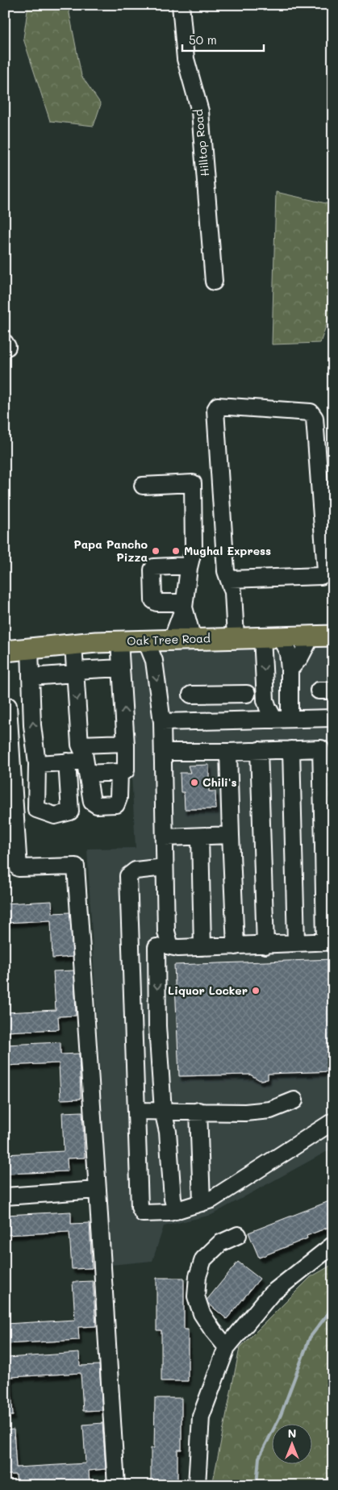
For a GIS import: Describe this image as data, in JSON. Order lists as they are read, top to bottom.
{
  "streets": {
    "main road": ["Oak Tree Road"],
    "street": ["Hilltop Road"]
  },
  "places": [
    "Papa Pancho Pizza",
    "Mughal Express",
    "Chili's",
    "Liquor Locker"
  ],
  "scale_bar": "50 m",
  "north": "top"
}
